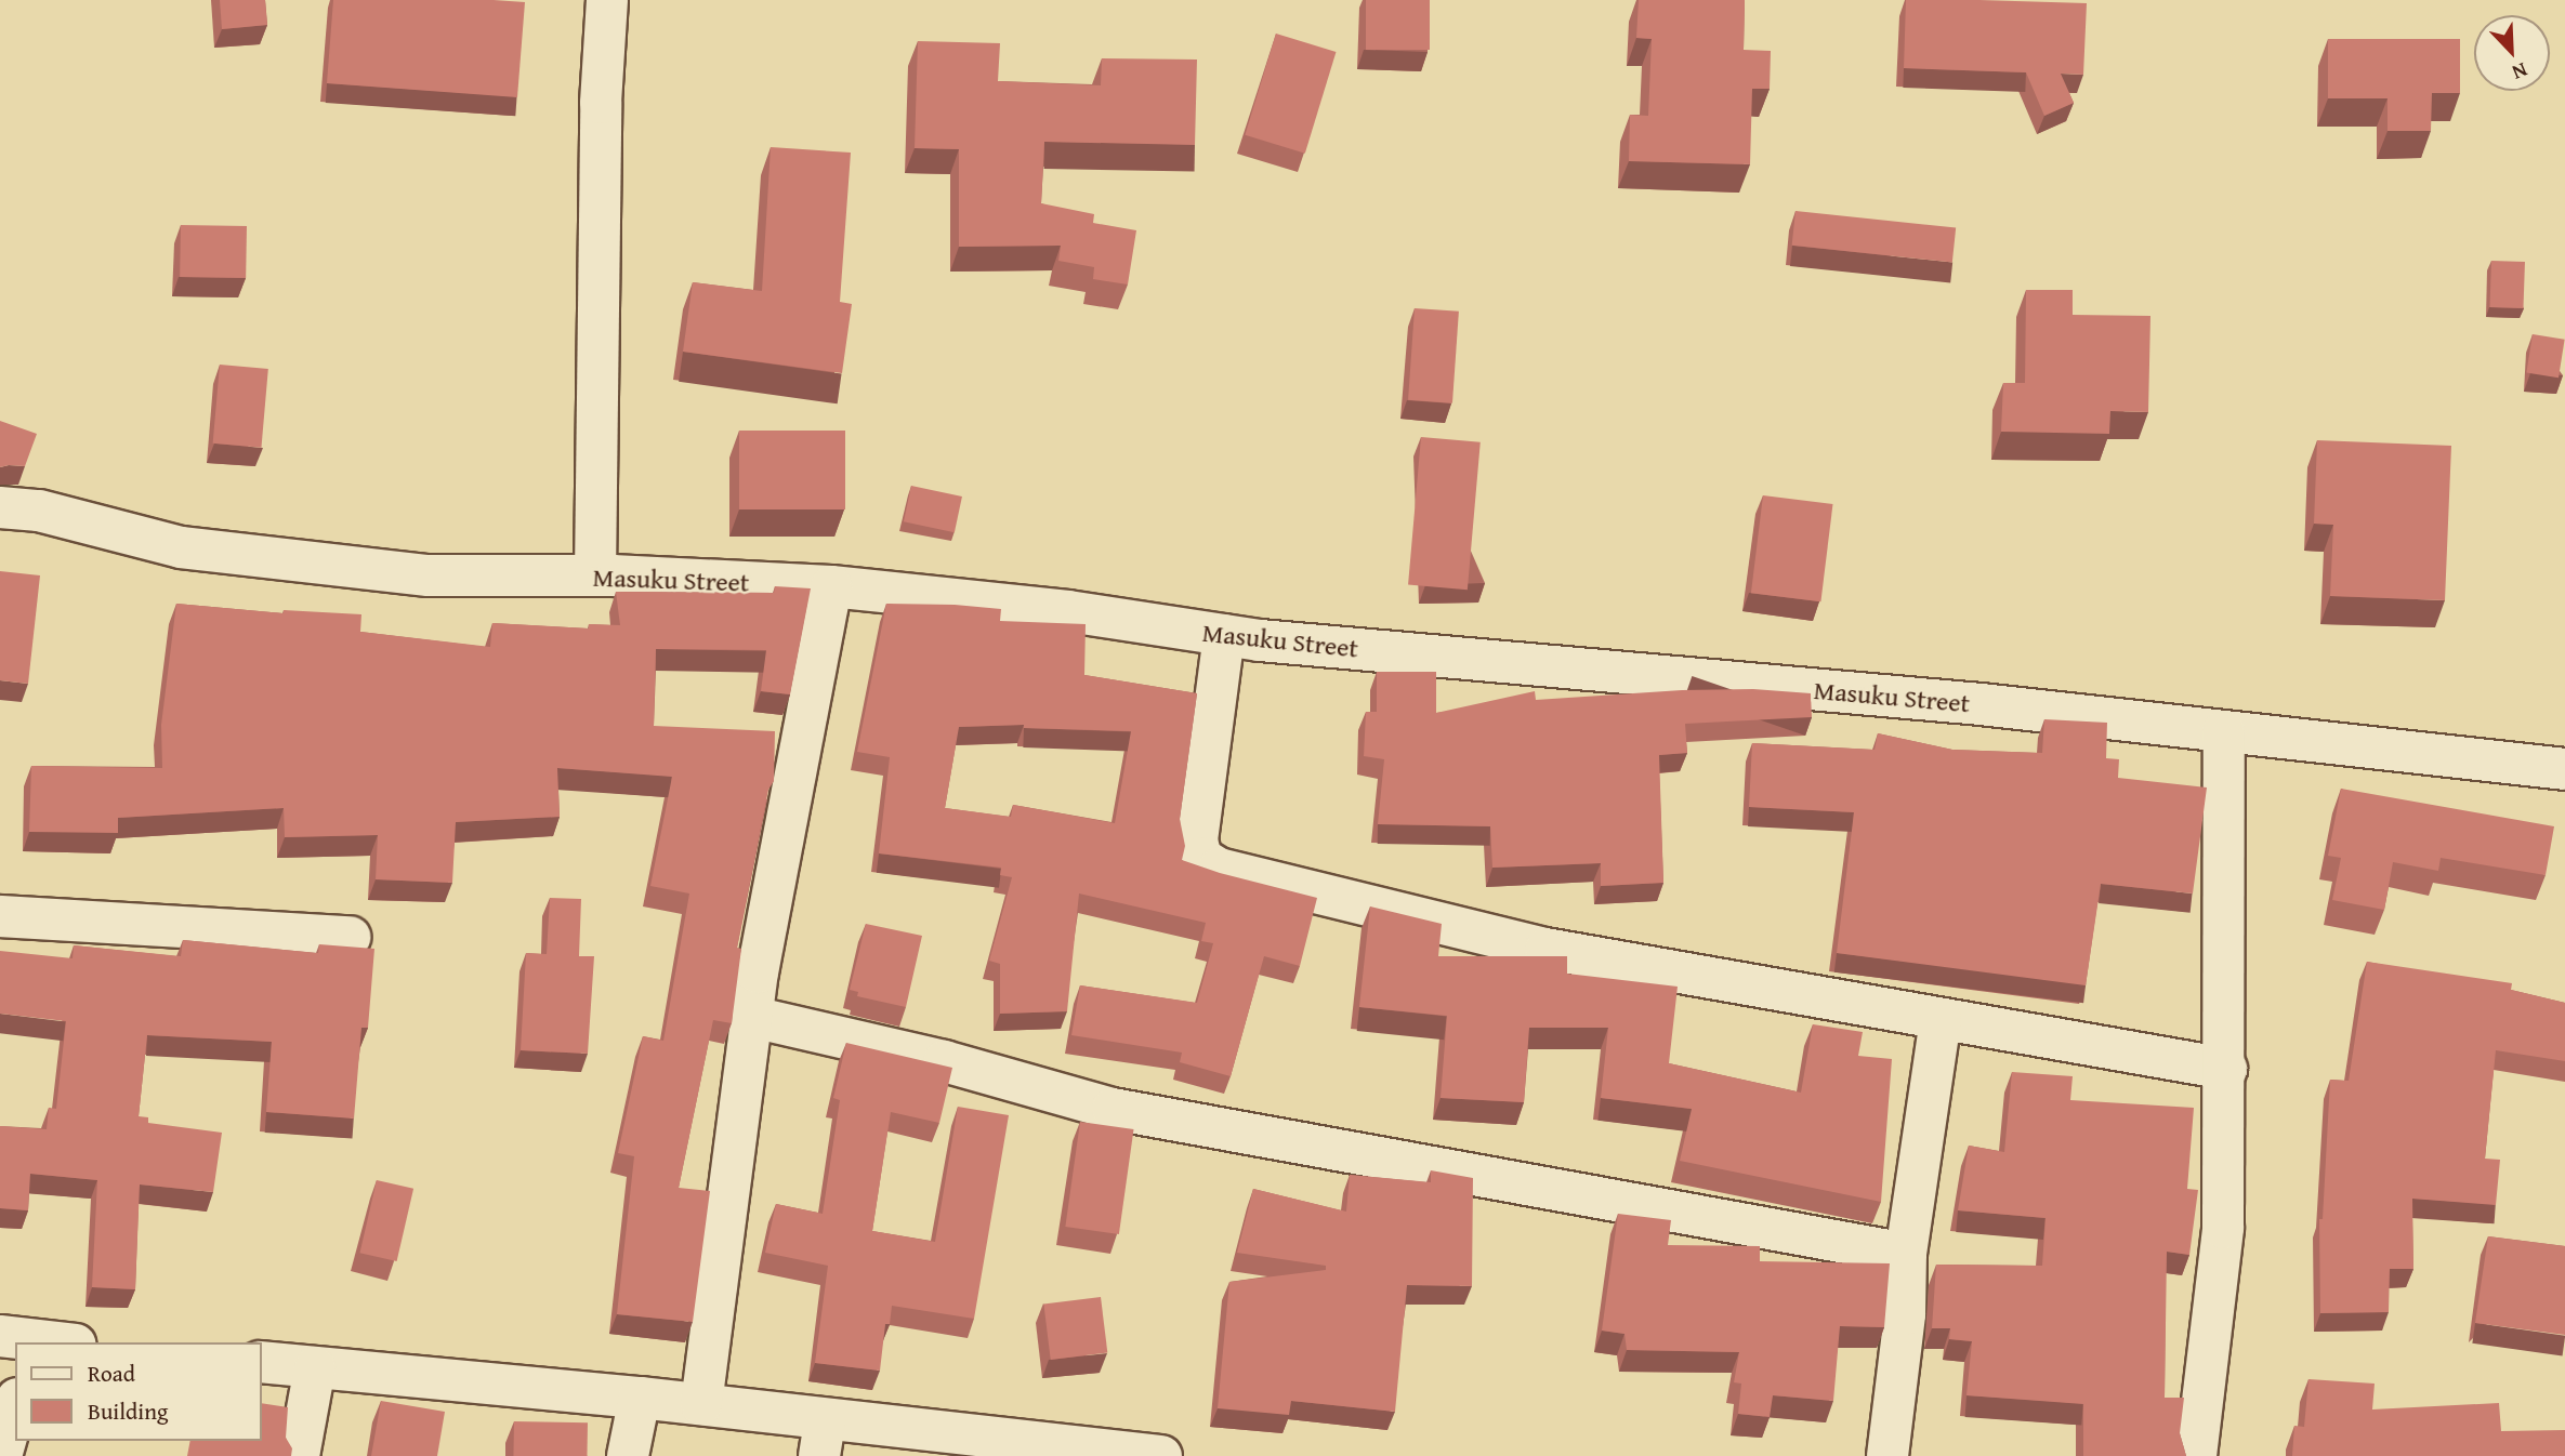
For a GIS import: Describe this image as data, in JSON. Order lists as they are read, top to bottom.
{
  "streets": {
    "street": ["Masuku Street"]
  },
  "legend": ["Road", "Building"],
  "north": "bottom right"
}
